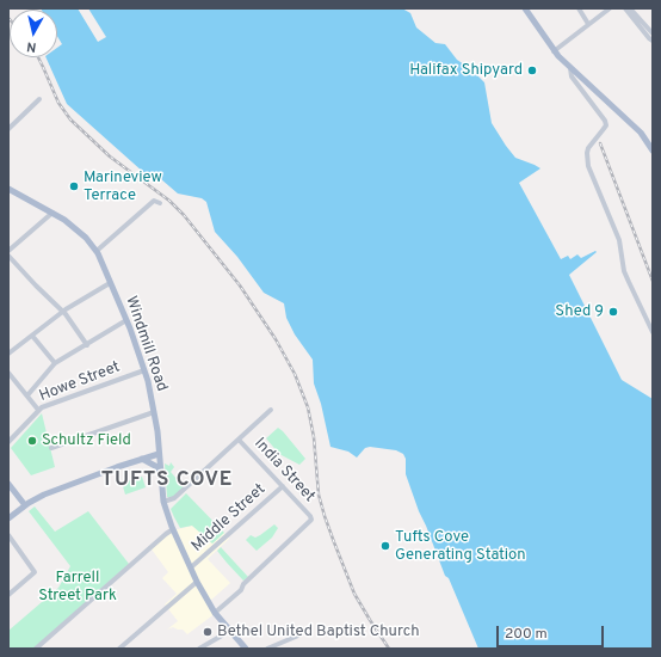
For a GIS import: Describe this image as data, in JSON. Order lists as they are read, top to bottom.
{
  "streets": {
    "main road": ["Windmill Road"],
    "street": ["Howe Street", "India Street", "Middle Street"]
  },
  "crossings": [
    ["Windmill Road", "Howe Street"],
    ["Windmill Road", "India Street"],
    ["Windmill Road", "Middle Street"],
    ["India Street", "Middle Street"]
  ],
  "districts": ["TUFTS COVE"],
  "parks": ["Farrell Street Park"],
  "places": [
    "Halifax Shipyard",
    "Marineview Terrace",
    "Shed 9",
    "Schultz Field",
    "Tufts Cove Generating Station",
    "Bethel United Baptist Church"
  ],
  "scale_bar": "200 m",
  "north": "bottom"
}
